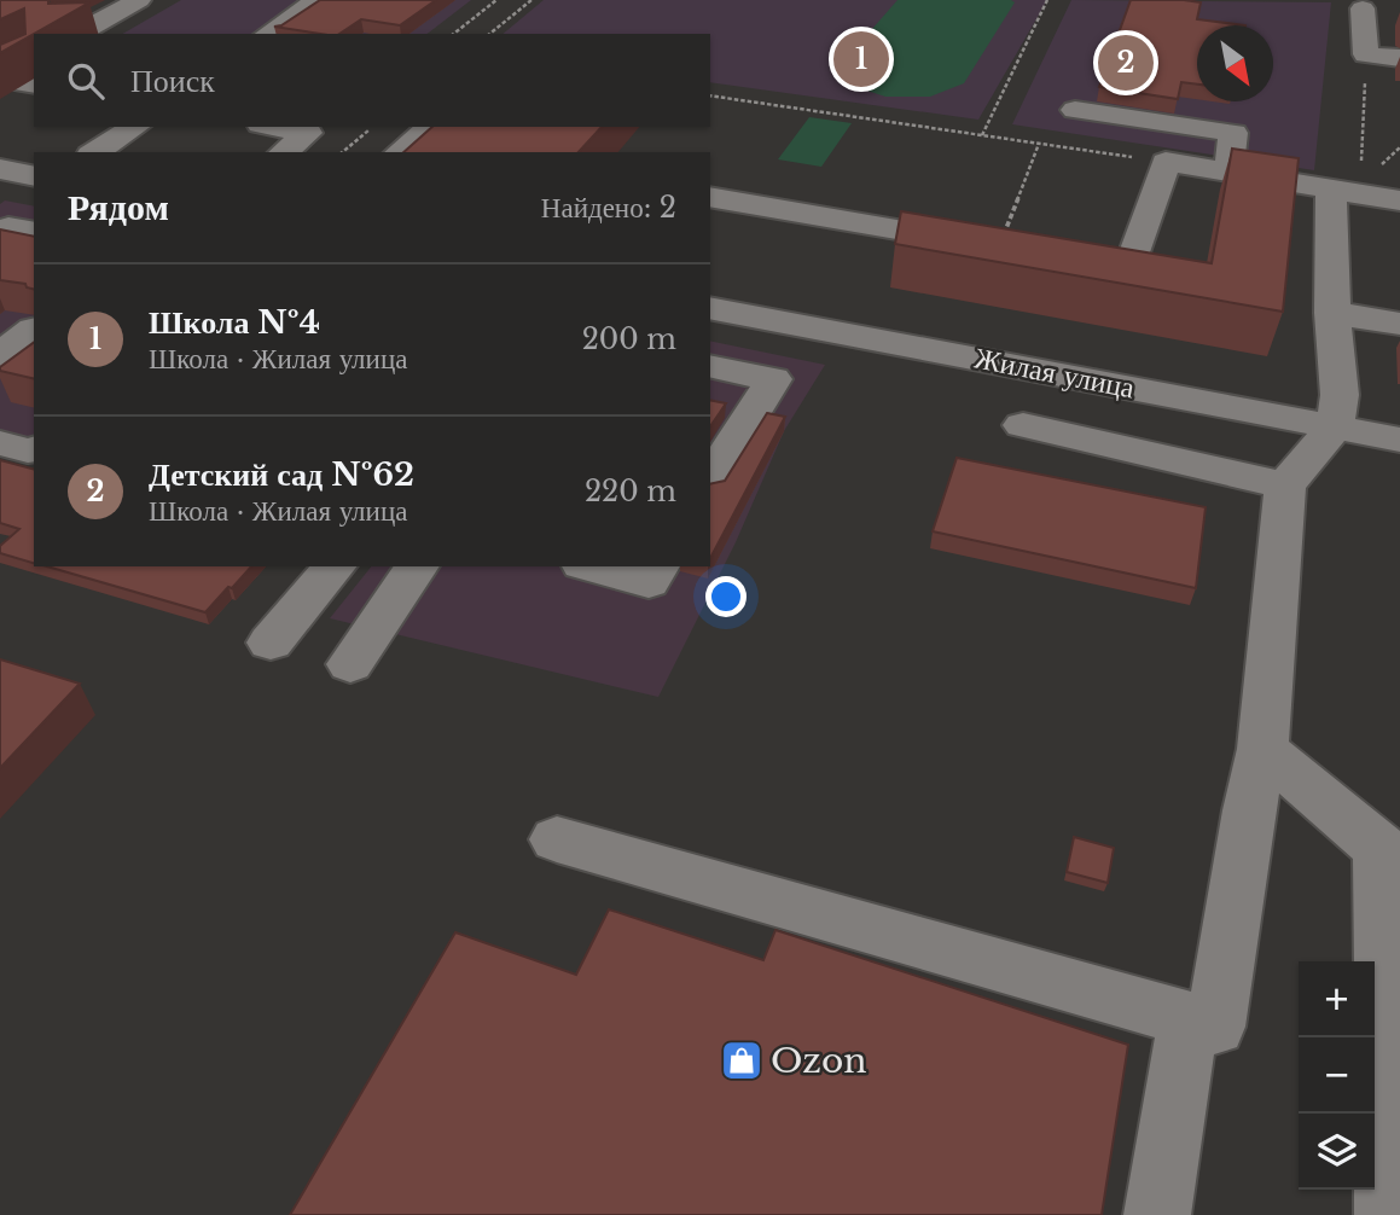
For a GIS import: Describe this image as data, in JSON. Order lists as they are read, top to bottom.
{
  "streets": {
    "street": ["Жилая улица"]
  },
  "places": {
    "shop": ["Ozon"]
  },
  "north": "bottom right",
  "page": {
    "pins": ["1", "2"],
    "search": "Поиск",
    "heading": ["Рядом", "Найдено: 2"],
    "list": [
      {
        "mark": "1",
        "name": "Школа №4",
        "note": "Школа · Жилая улица",
        "value": "200 m"
      },
      {
        "mark": "2",
        "name": "Детский сад №62",
        "note": "Школа · Жилая улица",
        "value": "220 m"
      }
    ],
    "map_buttons": ["+", "−"]
  }
}
